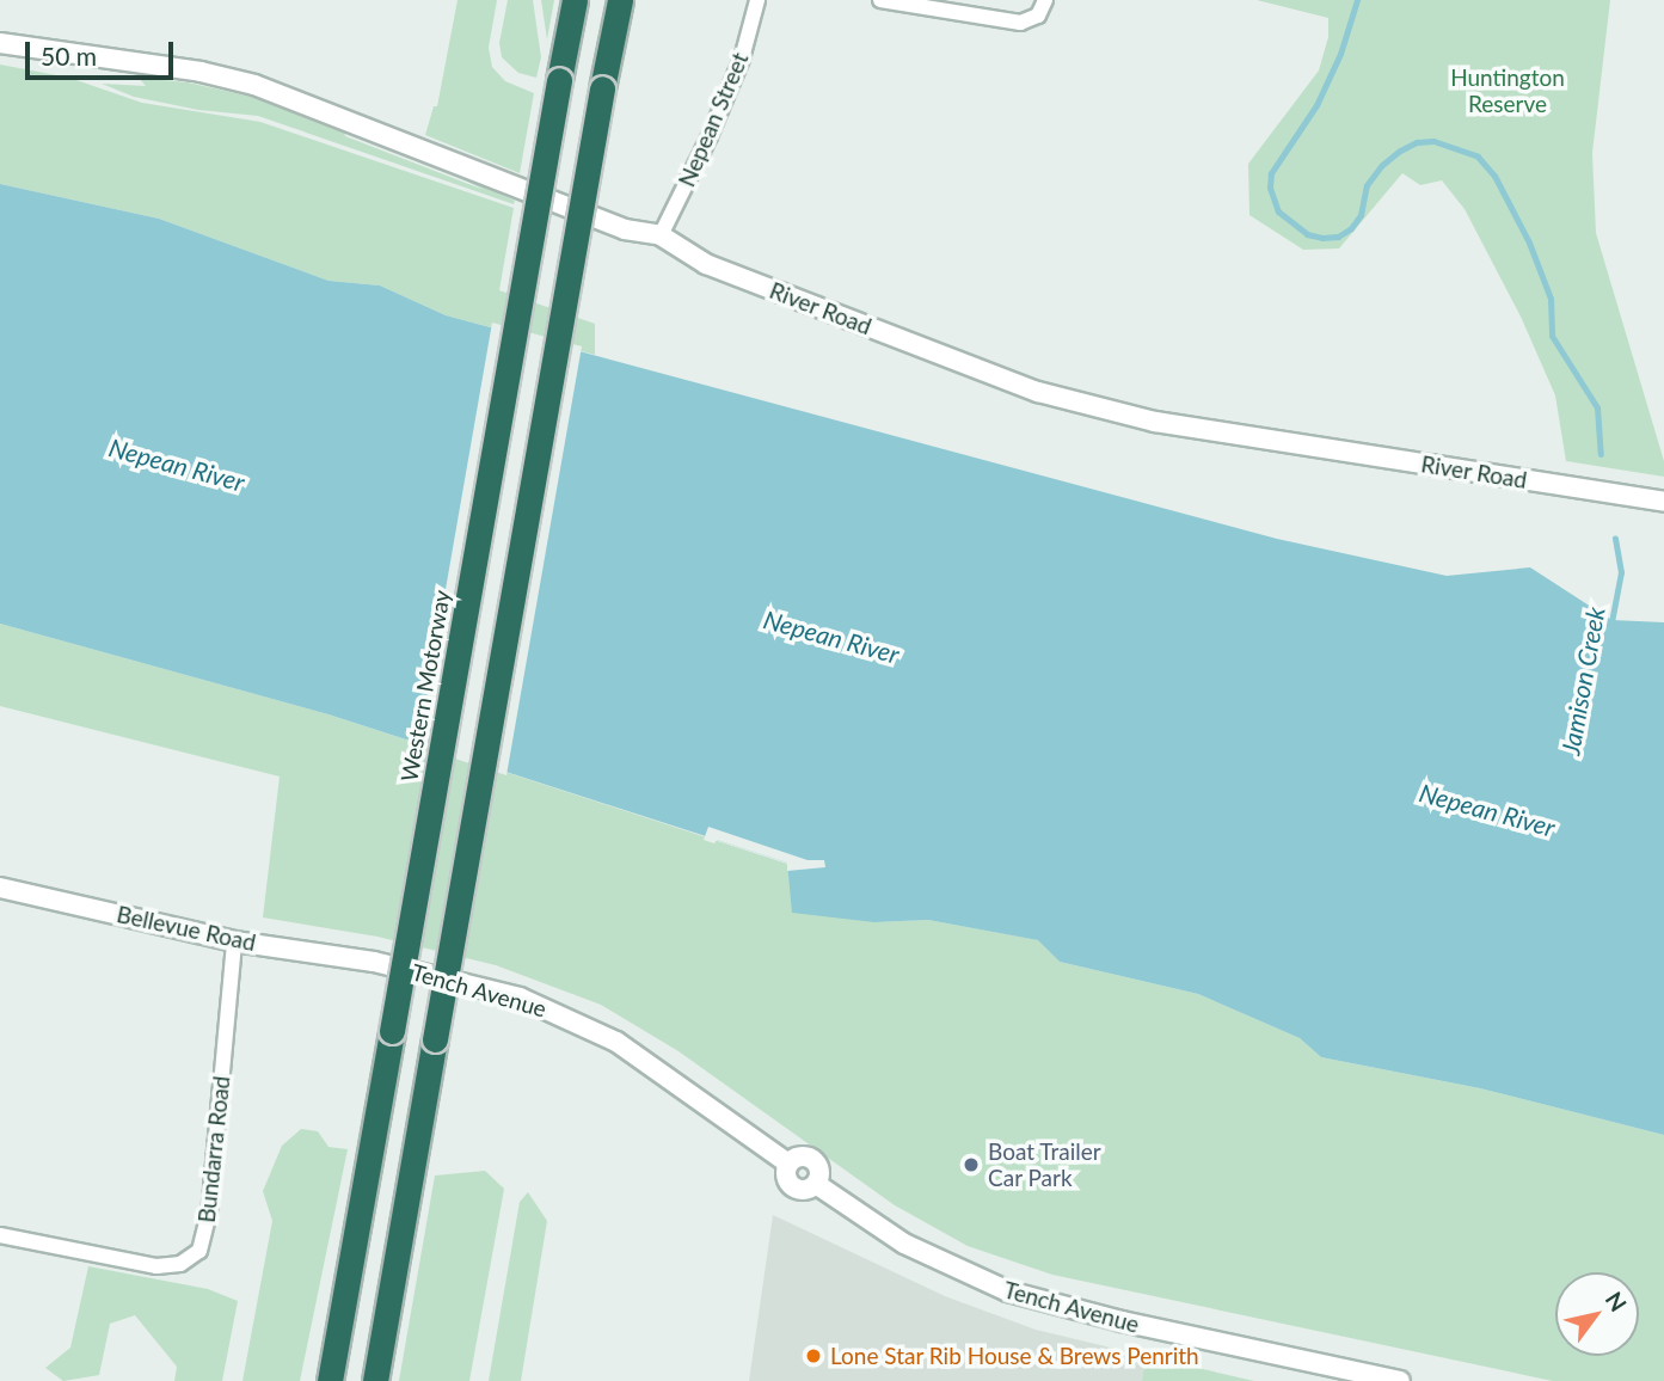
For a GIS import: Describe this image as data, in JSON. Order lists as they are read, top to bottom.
{
  "streets": {
    "highway": ["Western Motorway"],
    "street": [
      "Nepean Street",
      "River Road",
      "Bellevue Road",
      "Tench Avenue",
      "Bundarra Road"
    ]
  },
  "crossings": [
    ["Nepean Street", "River Road"],
    ["Bellevue Road", "Tench Avenue"],
    ["Bellevue Road", "Bundarra Road"]
  ],
  "water": ["Nepean River", "Jamison Creek"],
  "parks": ["Huntington Reserve"],
  "places": ["Boat Trailer Car Park", "Lone Star Rib House & Brews Penrith"],
  "scale_bar": "50 m",
  "north": "top right"
}
